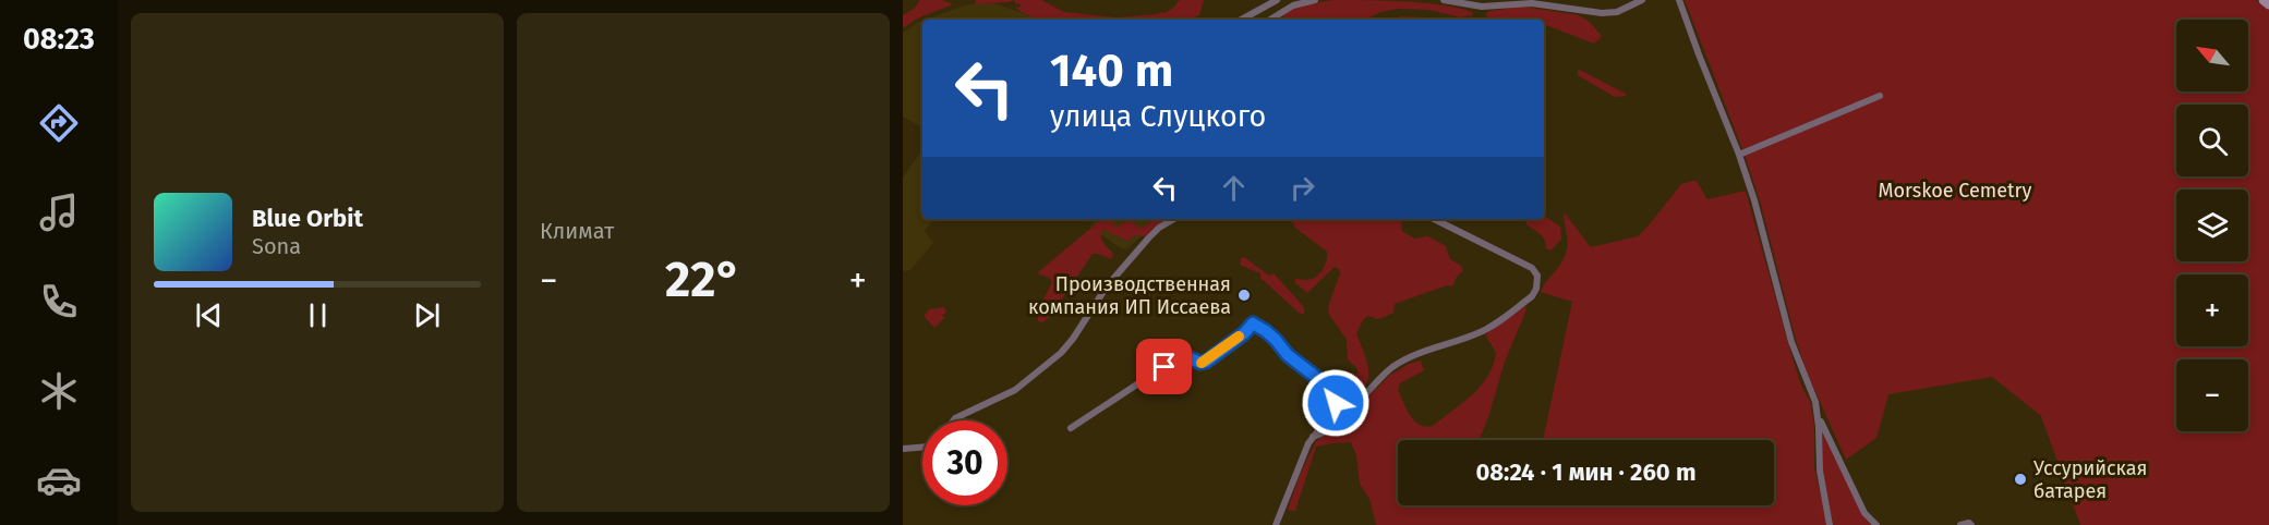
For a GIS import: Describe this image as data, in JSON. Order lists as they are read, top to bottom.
{
  "parks": ["Morskoe Cemetry"],
  "places": ["Производственная компания ИП Иссаева", "Уссурийская батарея"],
  "north": "top left",
  "page": {
    "tabs": "08:23",
    "tile": "Климат",
    "map_buttons": ["+", "−"],
    "turn": ["140 m", "улица Слуцкого"],
    "song": ["Blue Orbit", "Sona"],
    "heat": ["−", "22°", "+"],
    "limit": "30",
    "trip": "08:24 · 1 мин · 260 m"
  }
}
